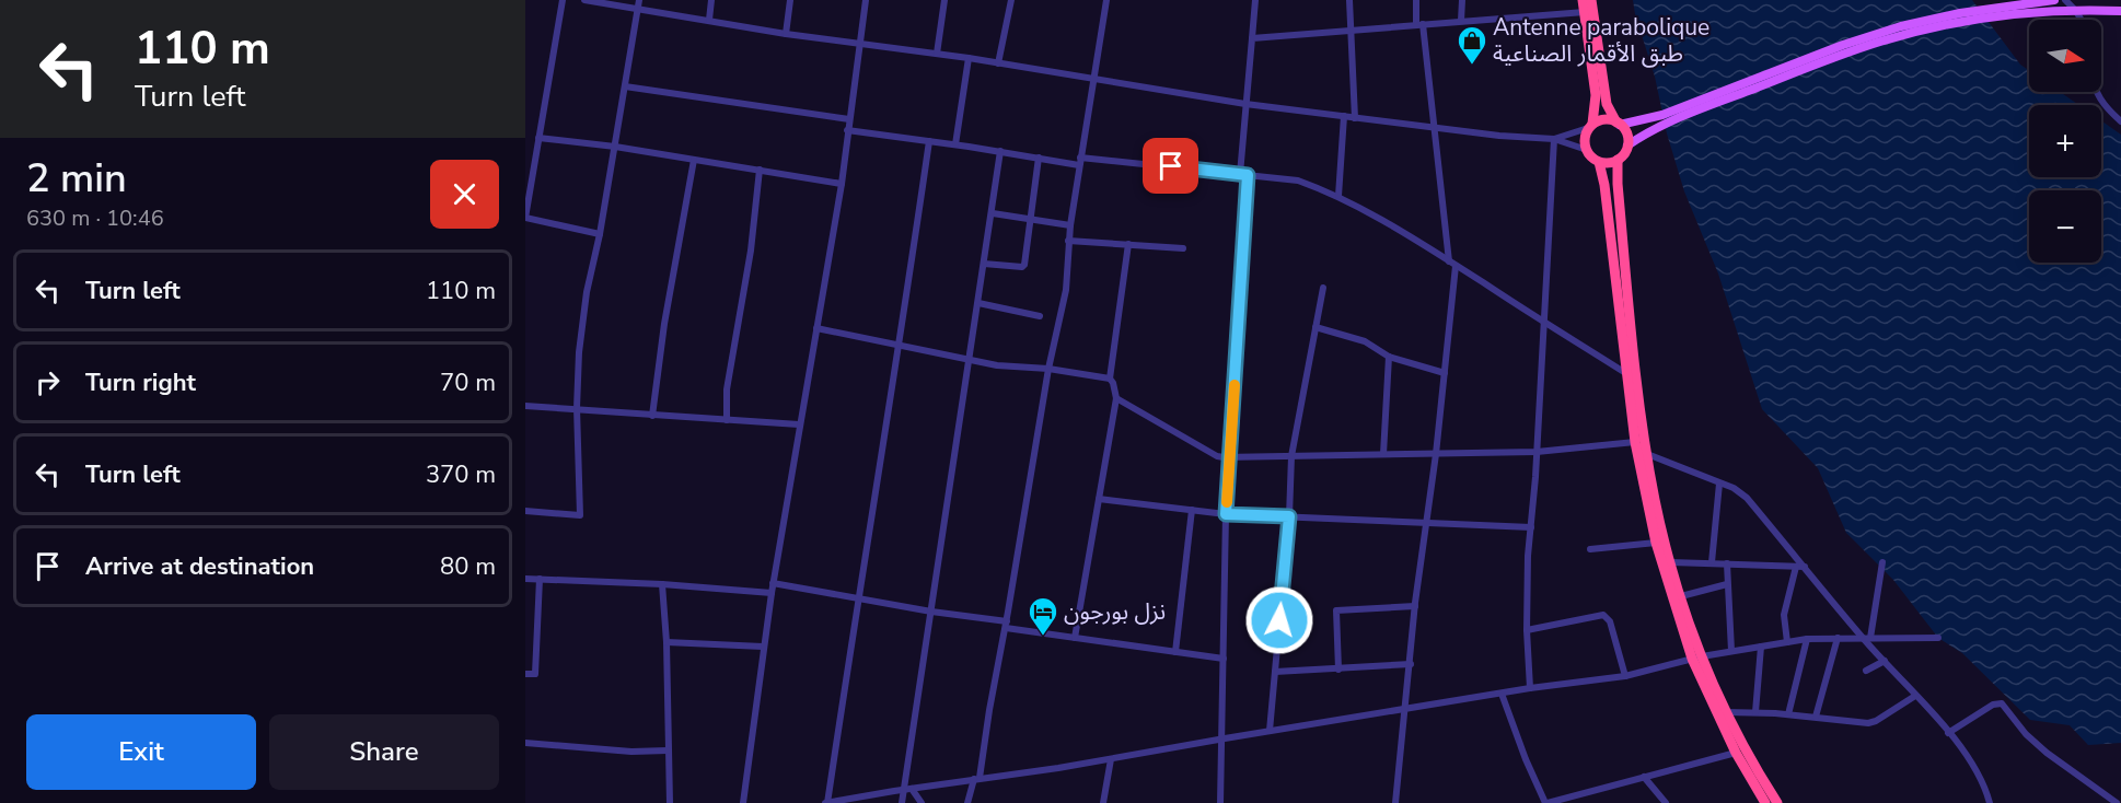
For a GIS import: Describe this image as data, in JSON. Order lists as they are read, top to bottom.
{
  "places": {
    "shop": ["Antenne parabolique طبق الأقمار الصناعية"],
    "hotel": ["نزل بورجون"]
  },
  "north": "right",
  "page": {
    "turn": ["110 m", "Turn left"],
    "map_buttons": ["+", "−"],
    "heading": ["2 min", "630 m · 10:46"],
    "list": [
      {
        "name": "Turn left",
        "value": "110 m"
      },
      {
        "name": "Turn right",
        "value": "70 m"
      },
      {
        "name": "Turn left",
        "value": "370 m"
      },
      {
        "name": "Arrive at destination",
        "value": "80 m"
      }
    ],
    "buttons": ["Exit", "Share"]
  }
}
